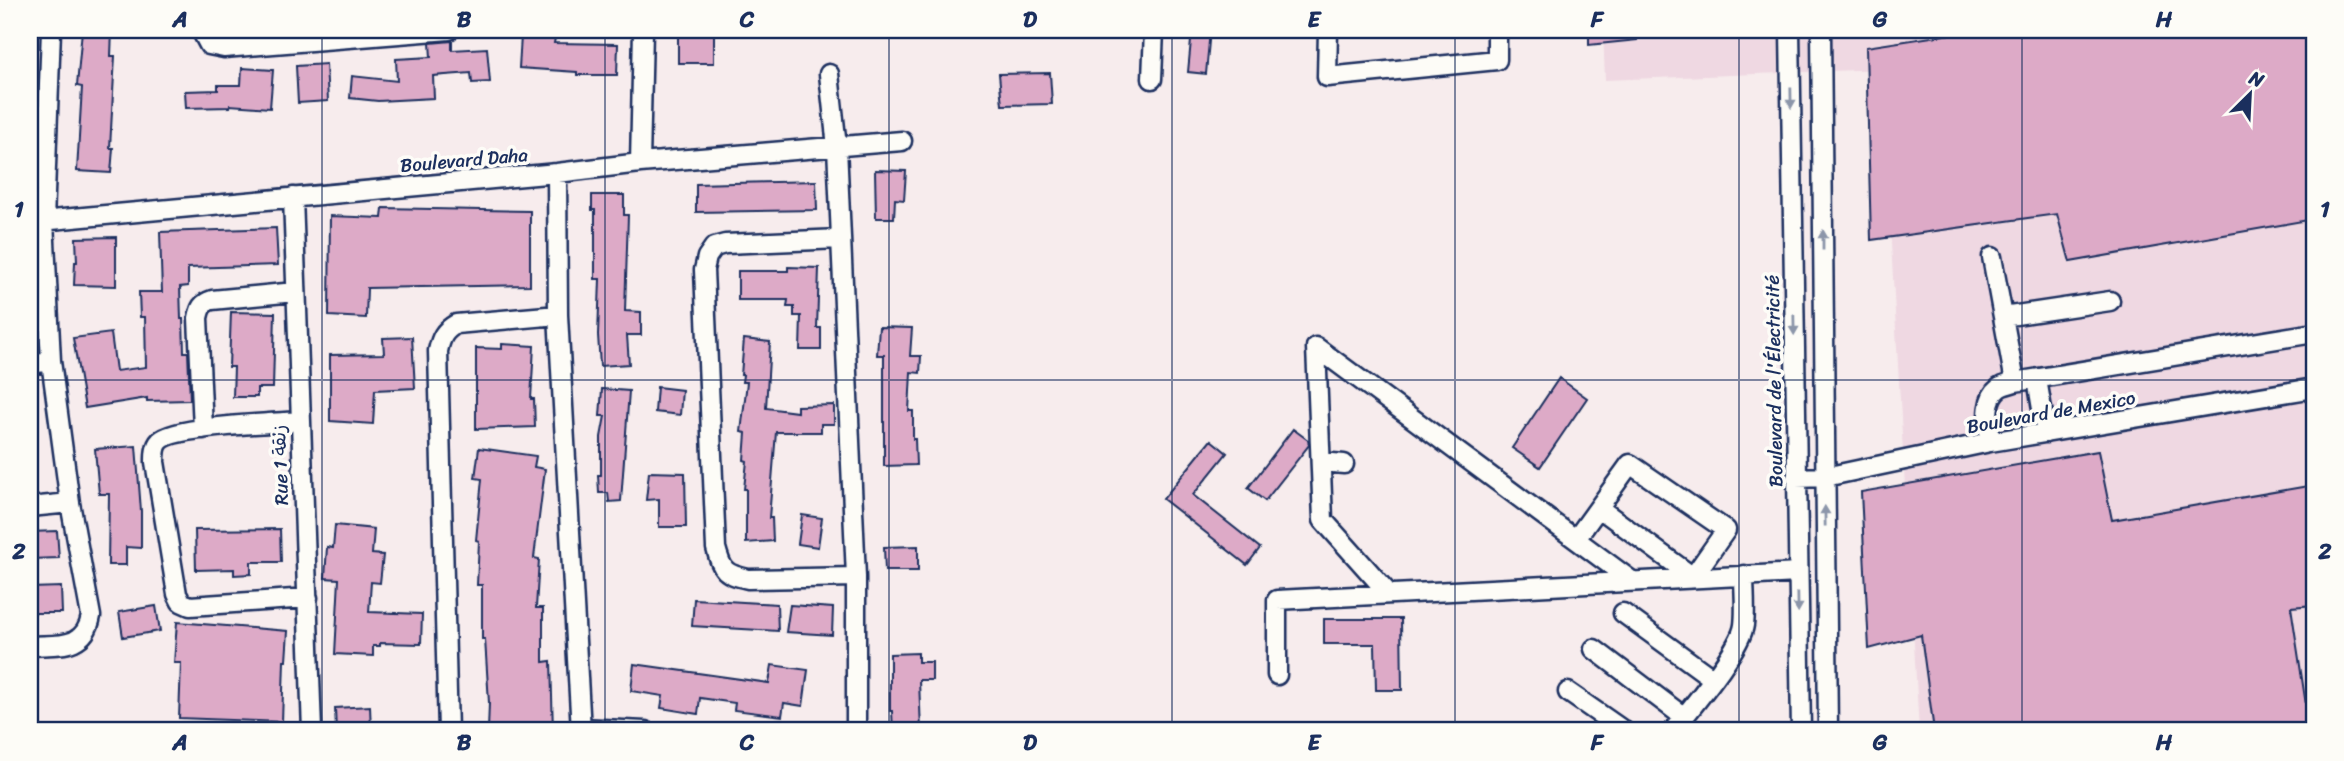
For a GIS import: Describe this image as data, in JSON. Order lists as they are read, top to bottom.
{
  "streets": {
    "street": [
      "Boulevard Daha",
      "Boulevard de l'Électricité",
      "Boulevard de Mexico",
      "Rue 1 زنقة"
    ]
  },
  "crossings": [
    ["Boulevard Daha", "Rue 1 زنقة"],
    ["Boulevard de l'Électricité", "Boulevard de Mexico"]
  ],
  "north": "top right",
  "grid": {
    "columns": [
      "A",
      "B",
      "C",
      "D",
      "E",
      "F",
      "G",
      "H"
    ],
    "rows": ["1", "2"]
  }
}
